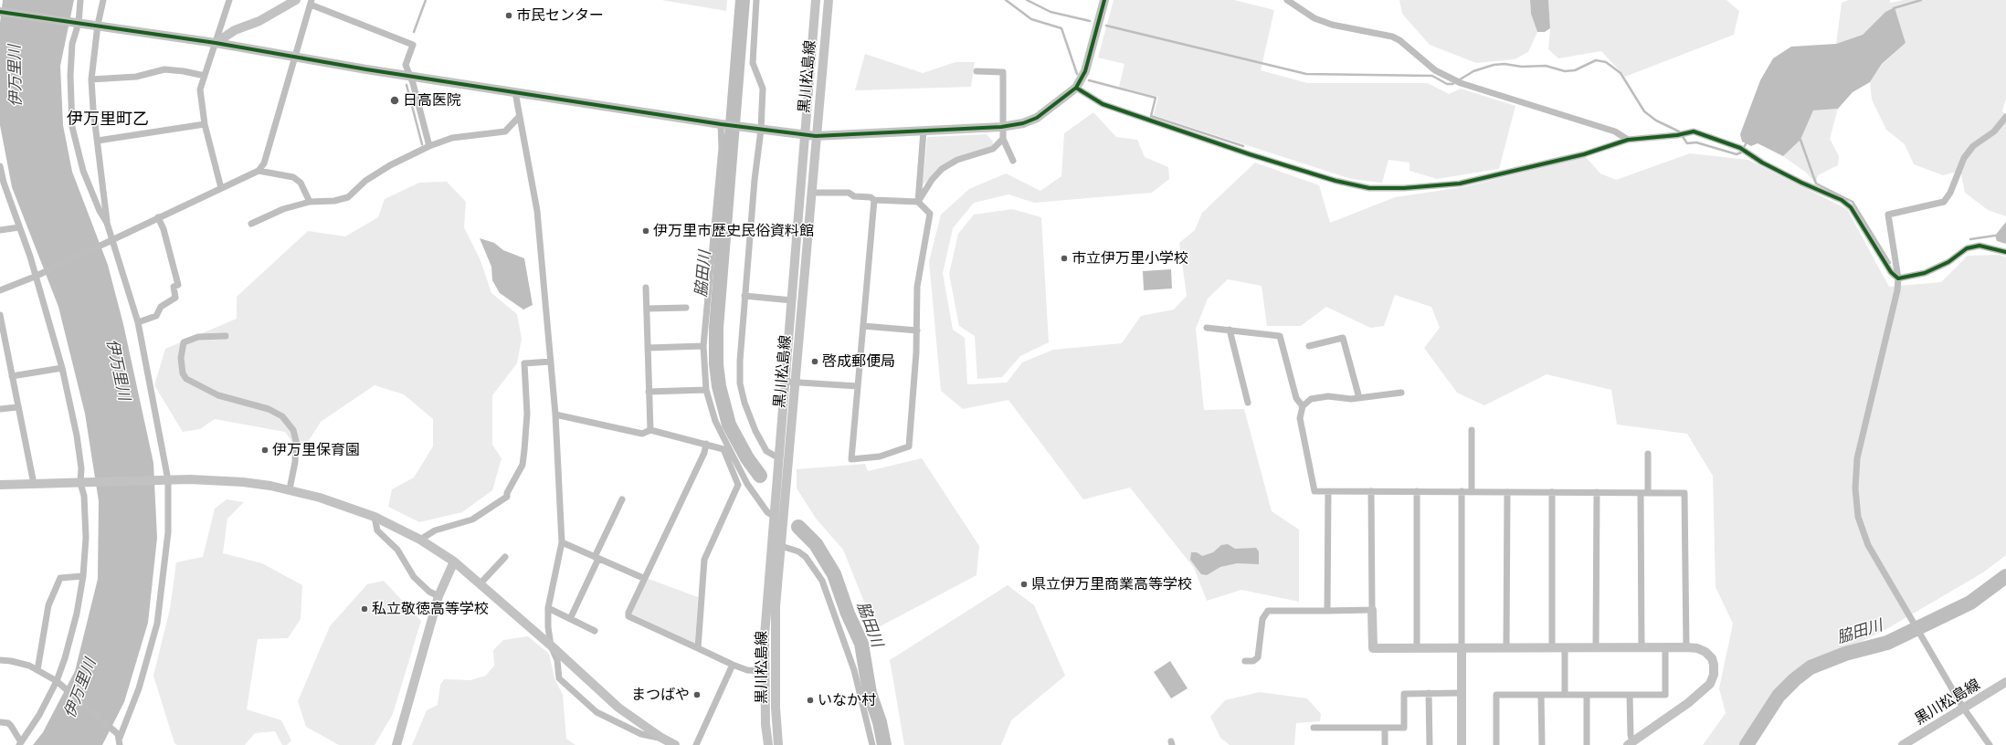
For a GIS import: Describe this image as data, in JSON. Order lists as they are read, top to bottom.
{
  "streets": {
    "street": ["黒川松島線"]
  },
  "districts": ["伊万里町乙"],
  "water": ["伊万里川", "脇田川"],
  "places": [
    "市民センター",
    "日高医院",
    "伊万里市歴史民俗資料館",
    "市立伊万里小学校",
    "啓成郵便局",
    "伊万里保育園",
    "県立伊万里商業高等学校",
    "私立敬徳高等学校",
    "まつばや",
    "いなか村"
  ]
}
